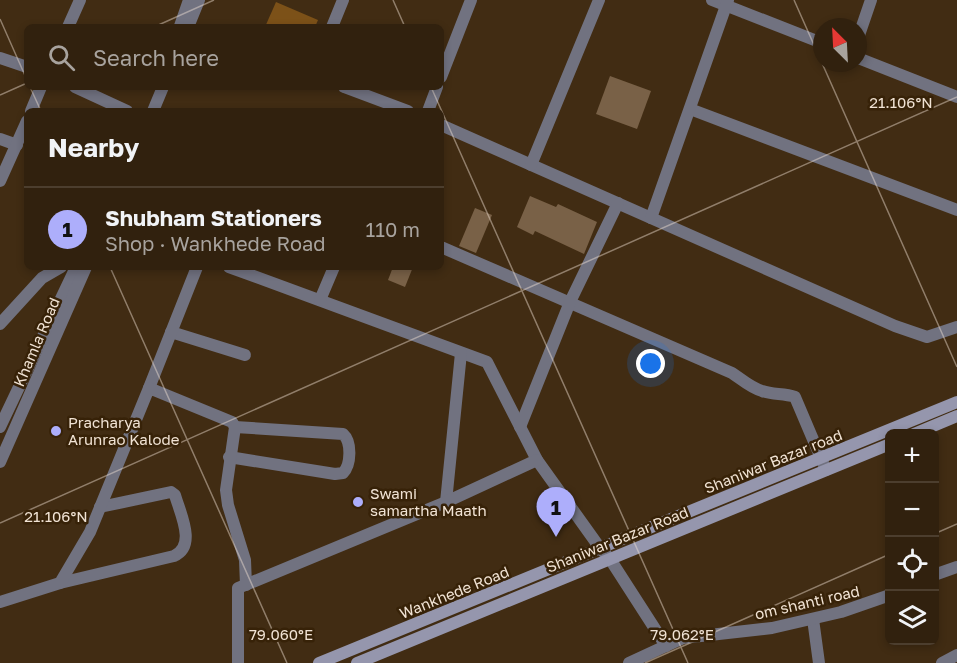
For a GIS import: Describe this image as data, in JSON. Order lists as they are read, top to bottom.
{
  "streets": {
    "main road": ["Shaniwar Bazar road", "Shaniwar Bazar Road", "Wankhede Road"],
    "street": ["Khamla Road", "om shanti road"]
  },
  "crossings": [
    ["Shaniwar Bazar road", "Wankhede Road"]
  ],
  "places": ["Pracharya Arunrao Kalode", "Swami samartha Maath"],
  "north": "top left",
  "page": {
    "search": "Search here",
    "heading": "Nearby",
    "list": [
      {
        "mark": "1",
        "name": "Shubham Stationers",
        "note": "Shop · Wankhede Road",
        "value": "110 m"
      }
    ],
    "map_buttons": ["+", "−"],
    "pins": "1"
  },
  "coordinates": ["21.106°N", "79.060°E", "79.062°E"]
}
